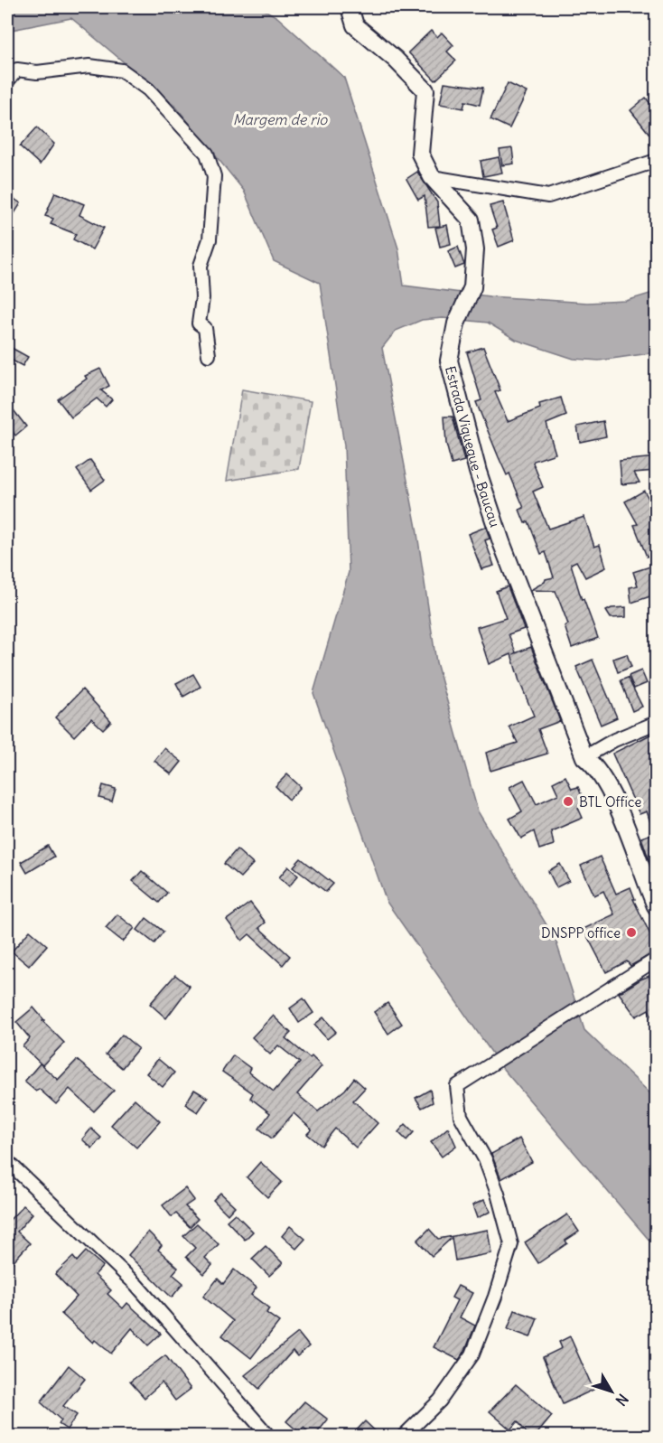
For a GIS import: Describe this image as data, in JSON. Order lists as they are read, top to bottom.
{
  "streets": {
    "main road": ["Estrada Viqueque - Baucau"]
  },
  "water": ["Margem de rio"],
  "places": ["BTL Office", "DNSPP office"],
  "north": "bottom right"
}
